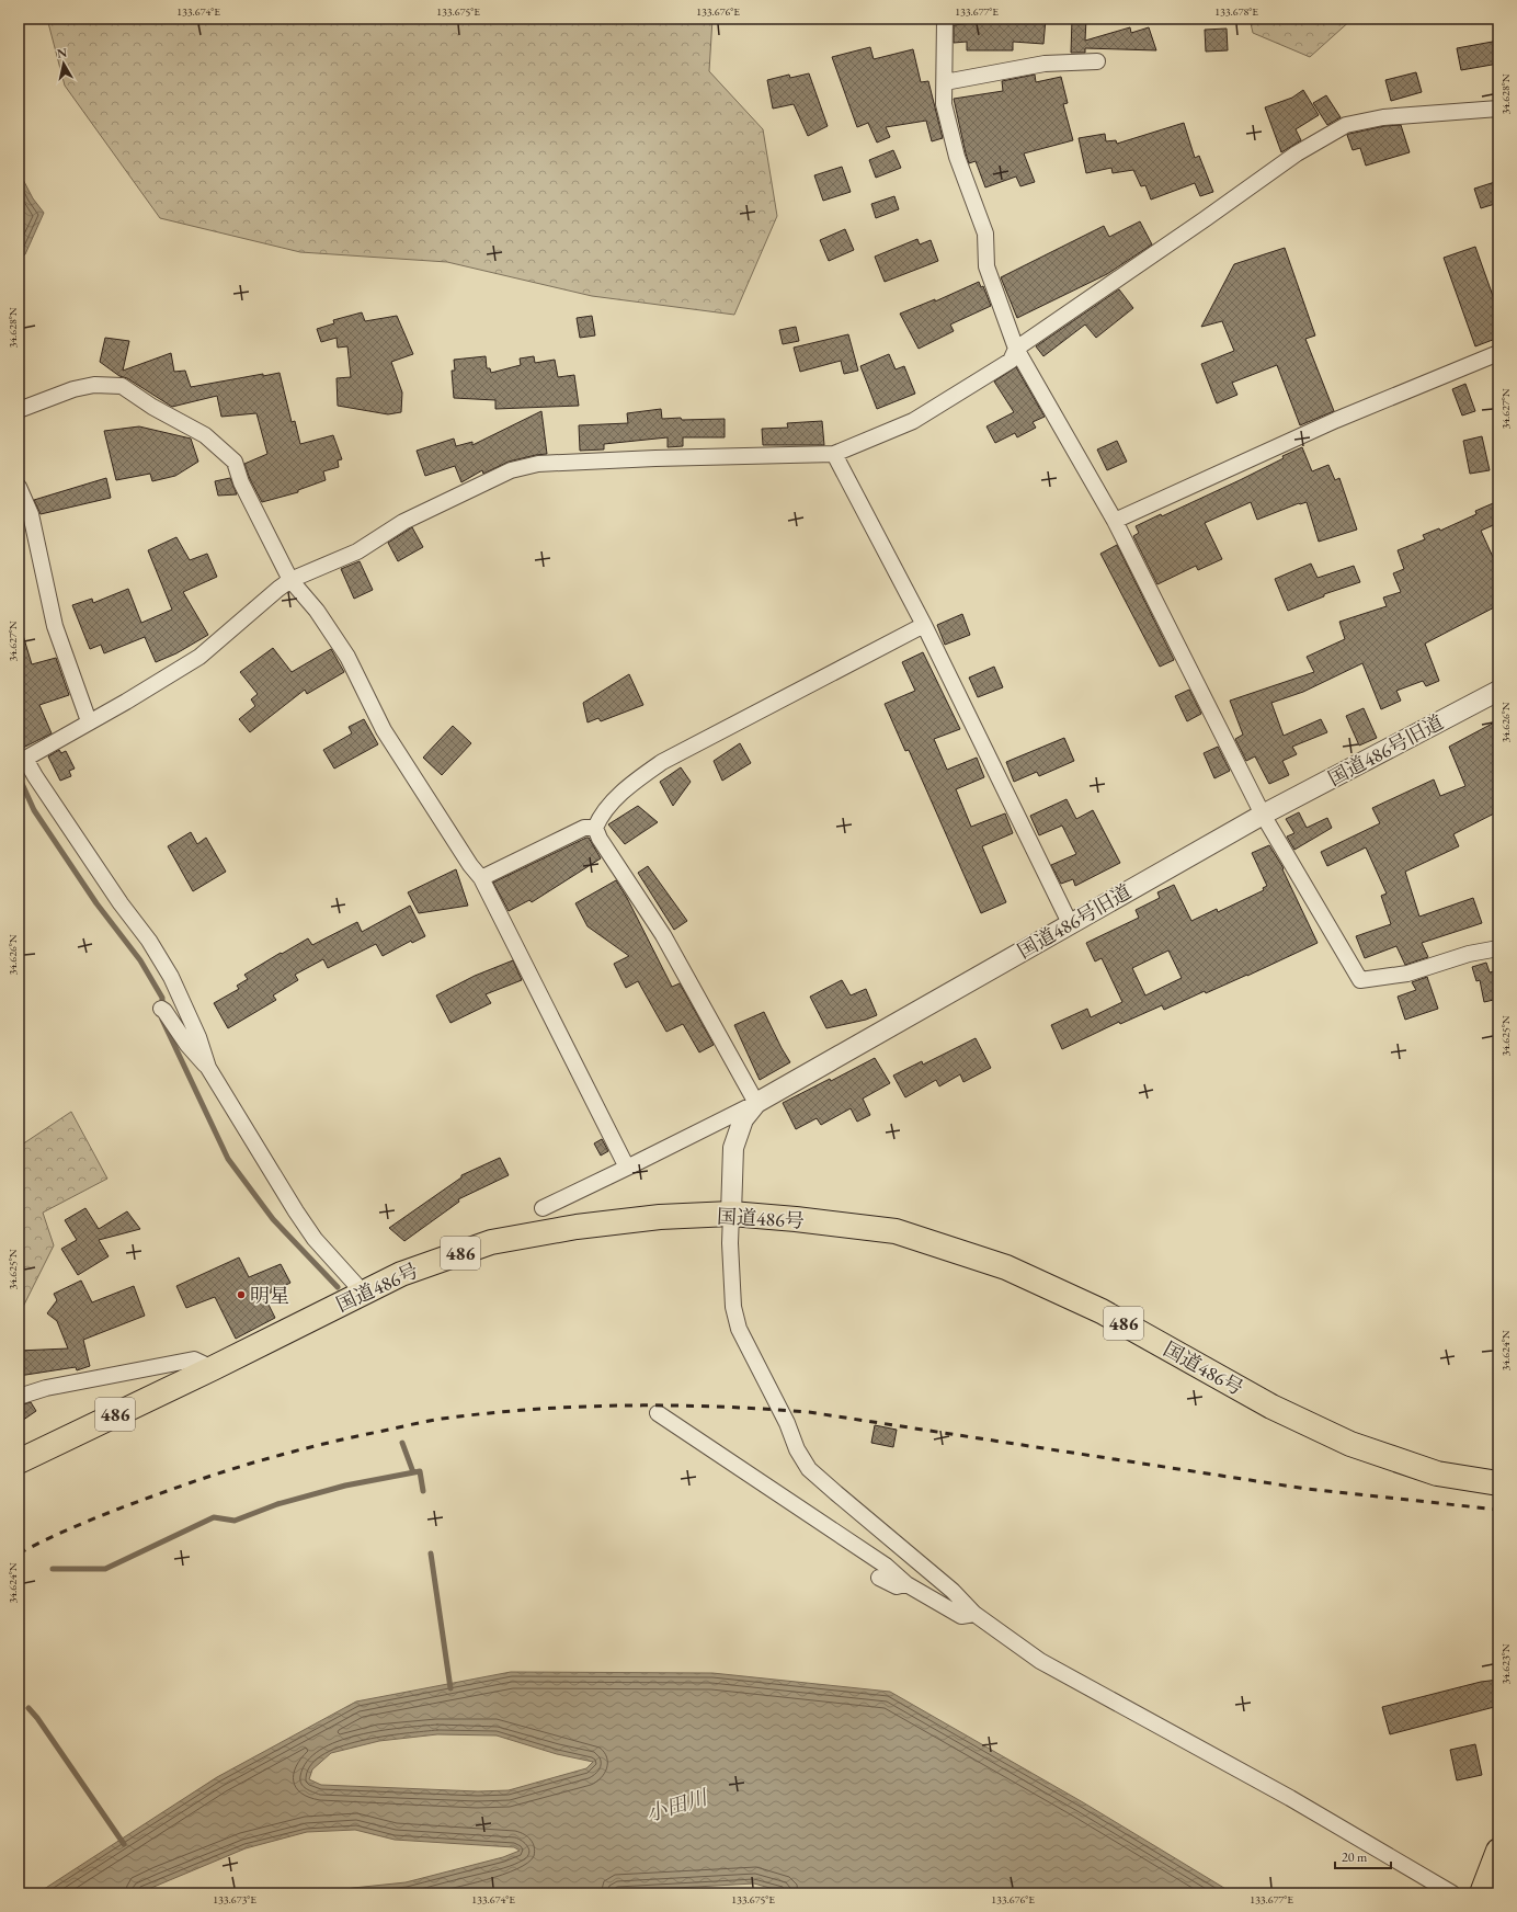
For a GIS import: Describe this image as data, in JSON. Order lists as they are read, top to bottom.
{
  "streets": {
    "main road": ["国道486号", "486"],
    "street": ["国道486号旧道"]
  },
  "crossings": [
    ["国道486号旧道", "国道486号"]
  ],
  "water": ["小田川"],
  "places": ["明星"],
  "scale_bar": "20 m",
  "north": "top",
  "coordinates": [
    "133.674°E",
    "133.675°E",
    "133.676°E",
    "133.677°E",
    "133.678°E",
    "34.628°N",
    "34.627°N",
    "34.626°N",
    "34.625°N",
    "34.624°N",
    "34.623°N",
    "133.673°E"
  ]
}
